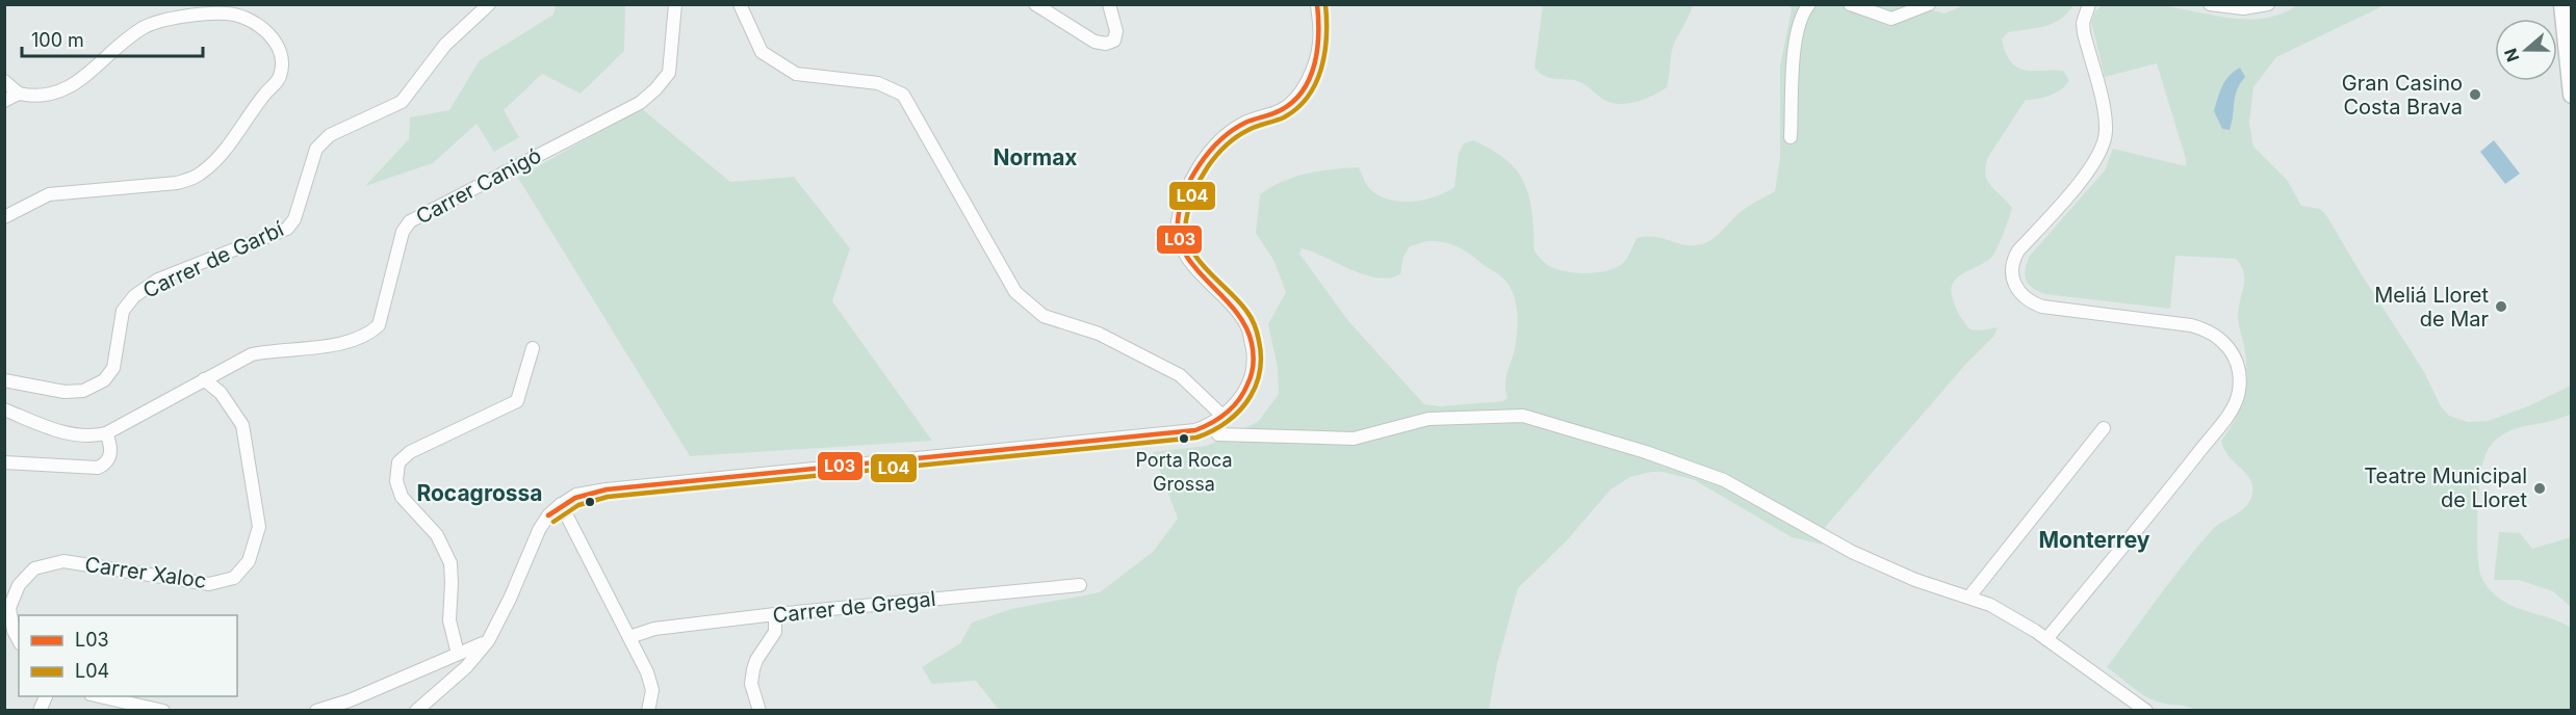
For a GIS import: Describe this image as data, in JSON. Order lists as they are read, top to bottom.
{
  "streets": {
    "street": [
      "Carrer Canigó",
      "Carrer de Garbí",
      "Carrer Xaloc",
      "Carrer de Gregal"
    ]
  },
  "crossings": [
    ["Carrer Canigó", "Carrer Xaloc"]
  ],
  "districts": ["Normax", "Rocagrossa", "Monterrey"],
  "places": [
    "Gran Casino Costa Brava",
    "Meliá Lloret de Mar",
    "Porta Roca Grossa",
    "Teatre Municipal de Lloret"
  ],
  "lines": ["transit line L03", "transit line L04"],
  "legend": ["L03", "L04"],
  "scale_bar": "100 m",
  "north": "left"
}
